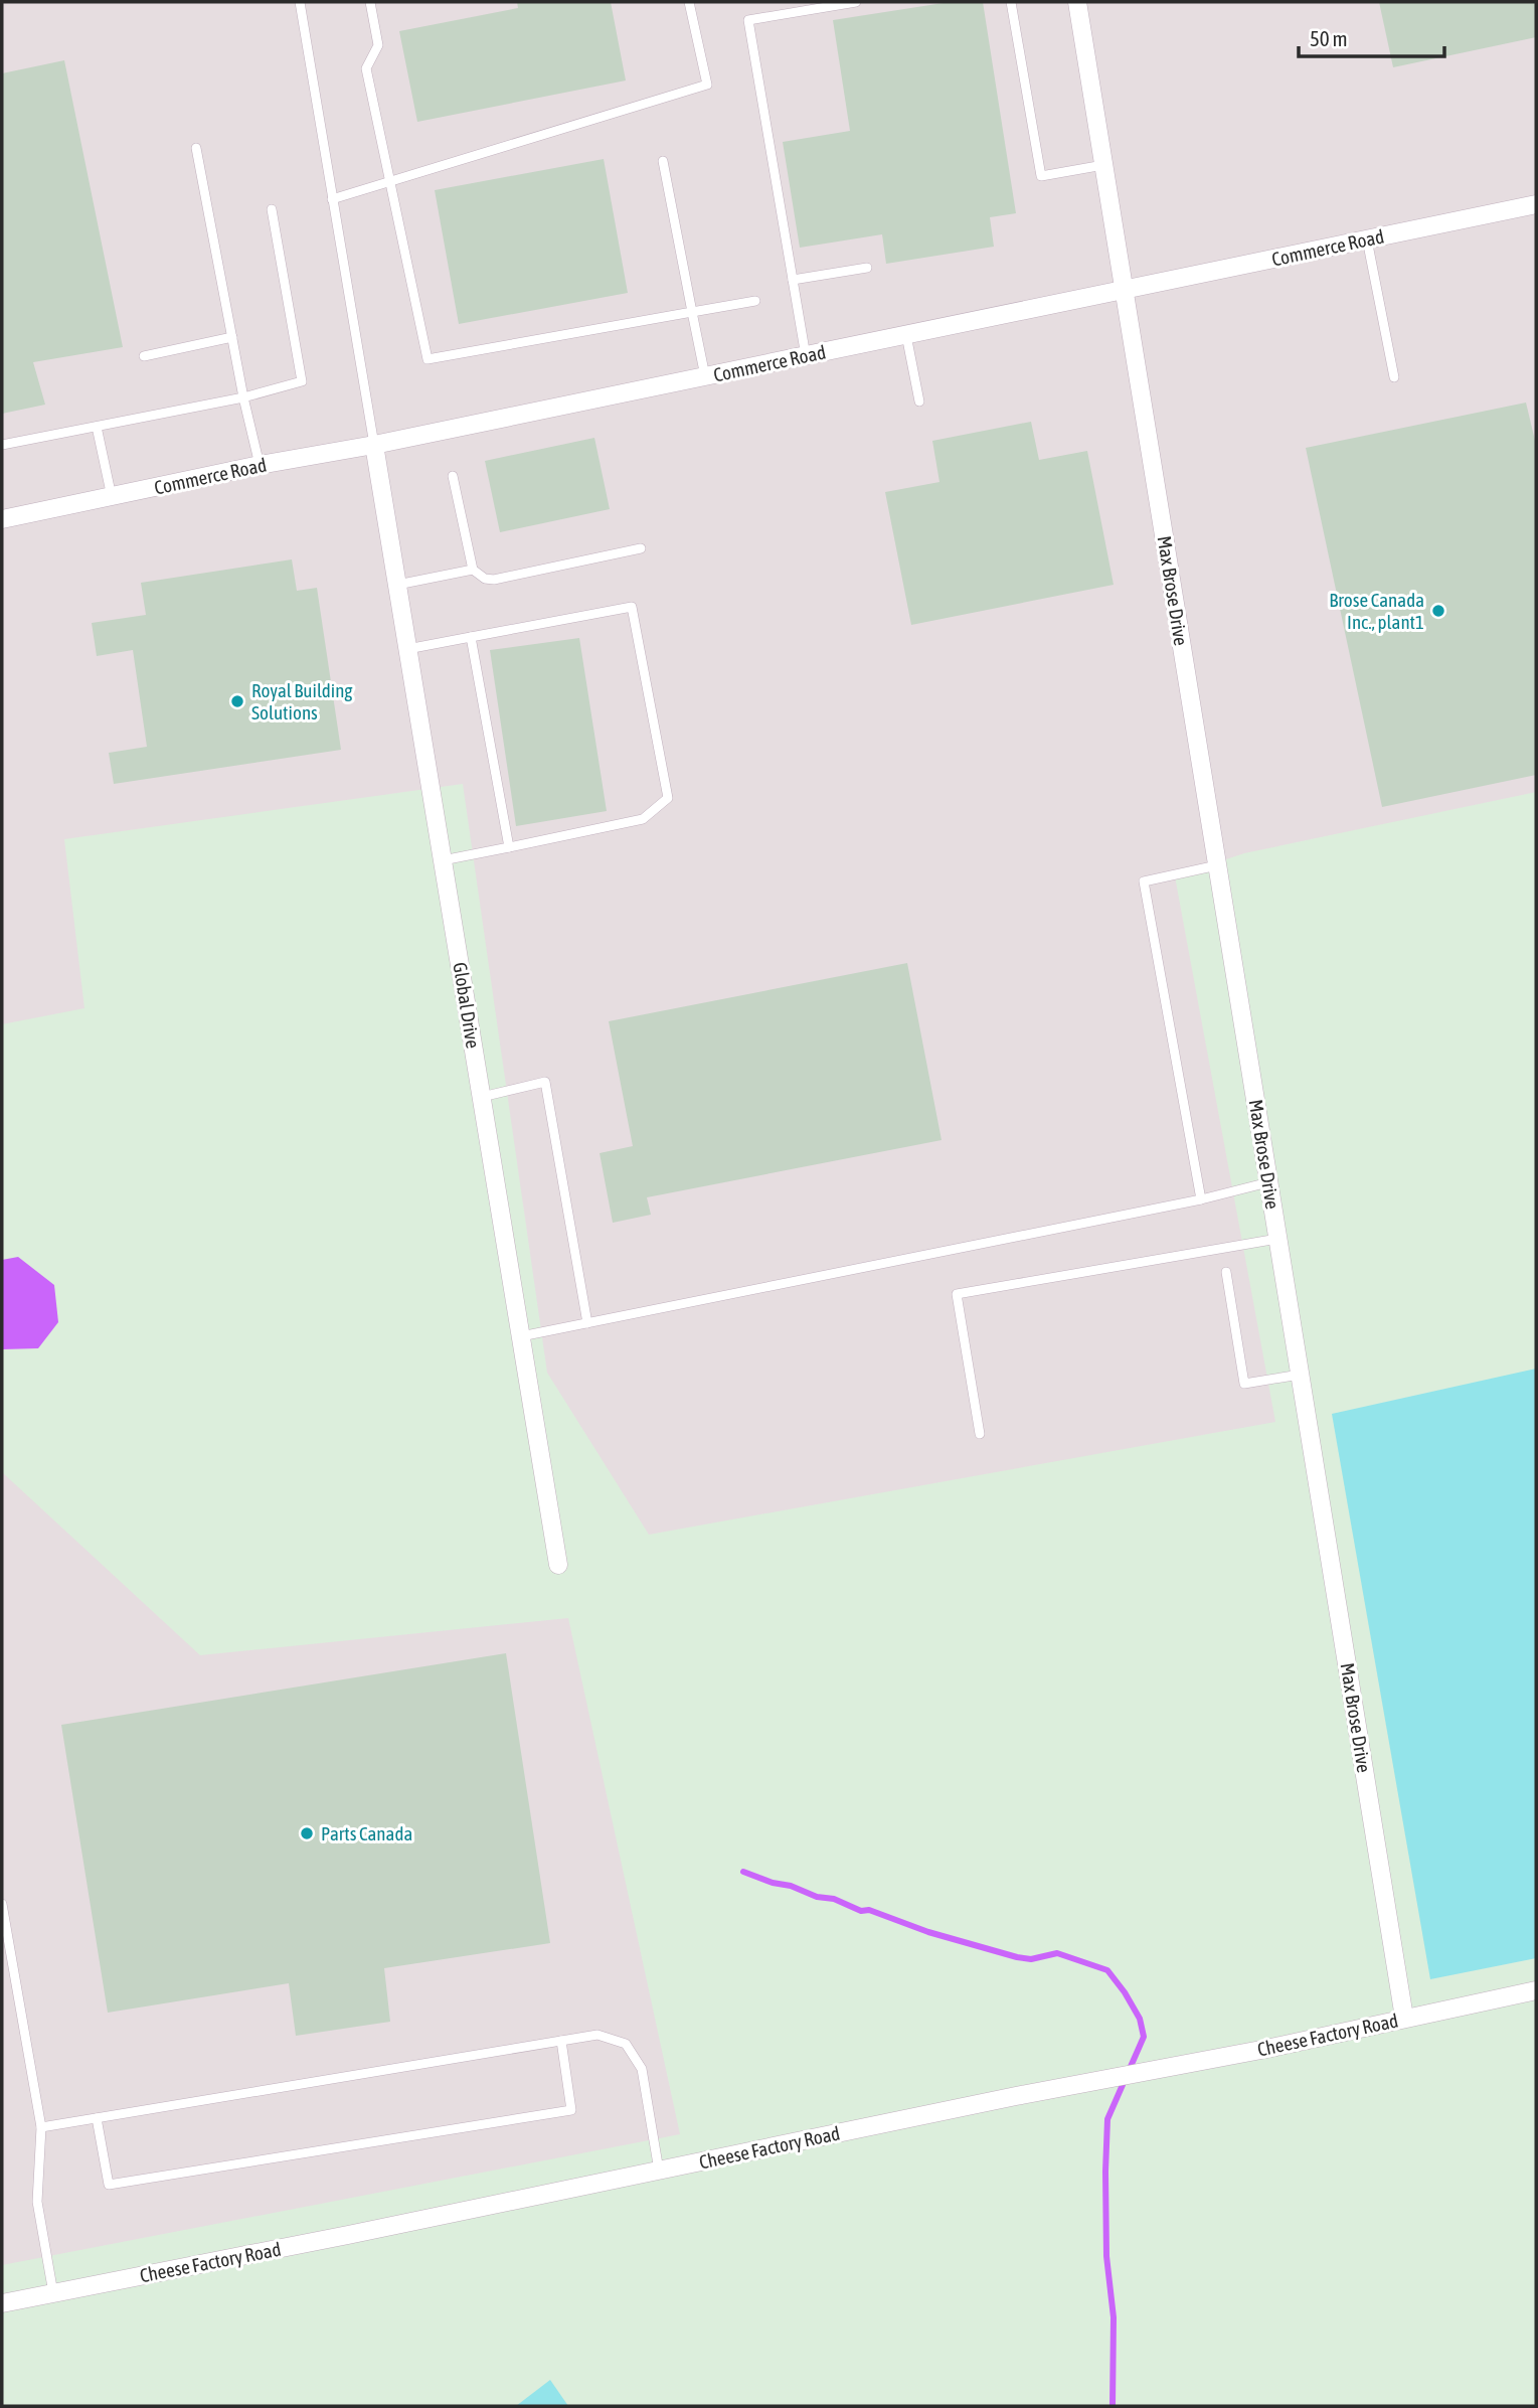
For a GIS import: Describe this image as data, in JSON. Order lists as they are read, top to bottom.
{
  "streets": {
    "street": [
      "Commerce Road",
      "Max Brose Drive",
      "Global Drive",
      "Cheese Factory Road"
    ]
  },
  "crossings": [
    ["Commerce Road", "Max Brose Drive"],
    ["Commerce Road", "Global Drive"],
    ["Max Brose Drive", "Cheese Factory Road"]
  ],
  "places": ["Brose Canada Inc., plant1", "Royal Building Solutions", "Parts Canada"],
  "scale_bar": "50 m"
}
